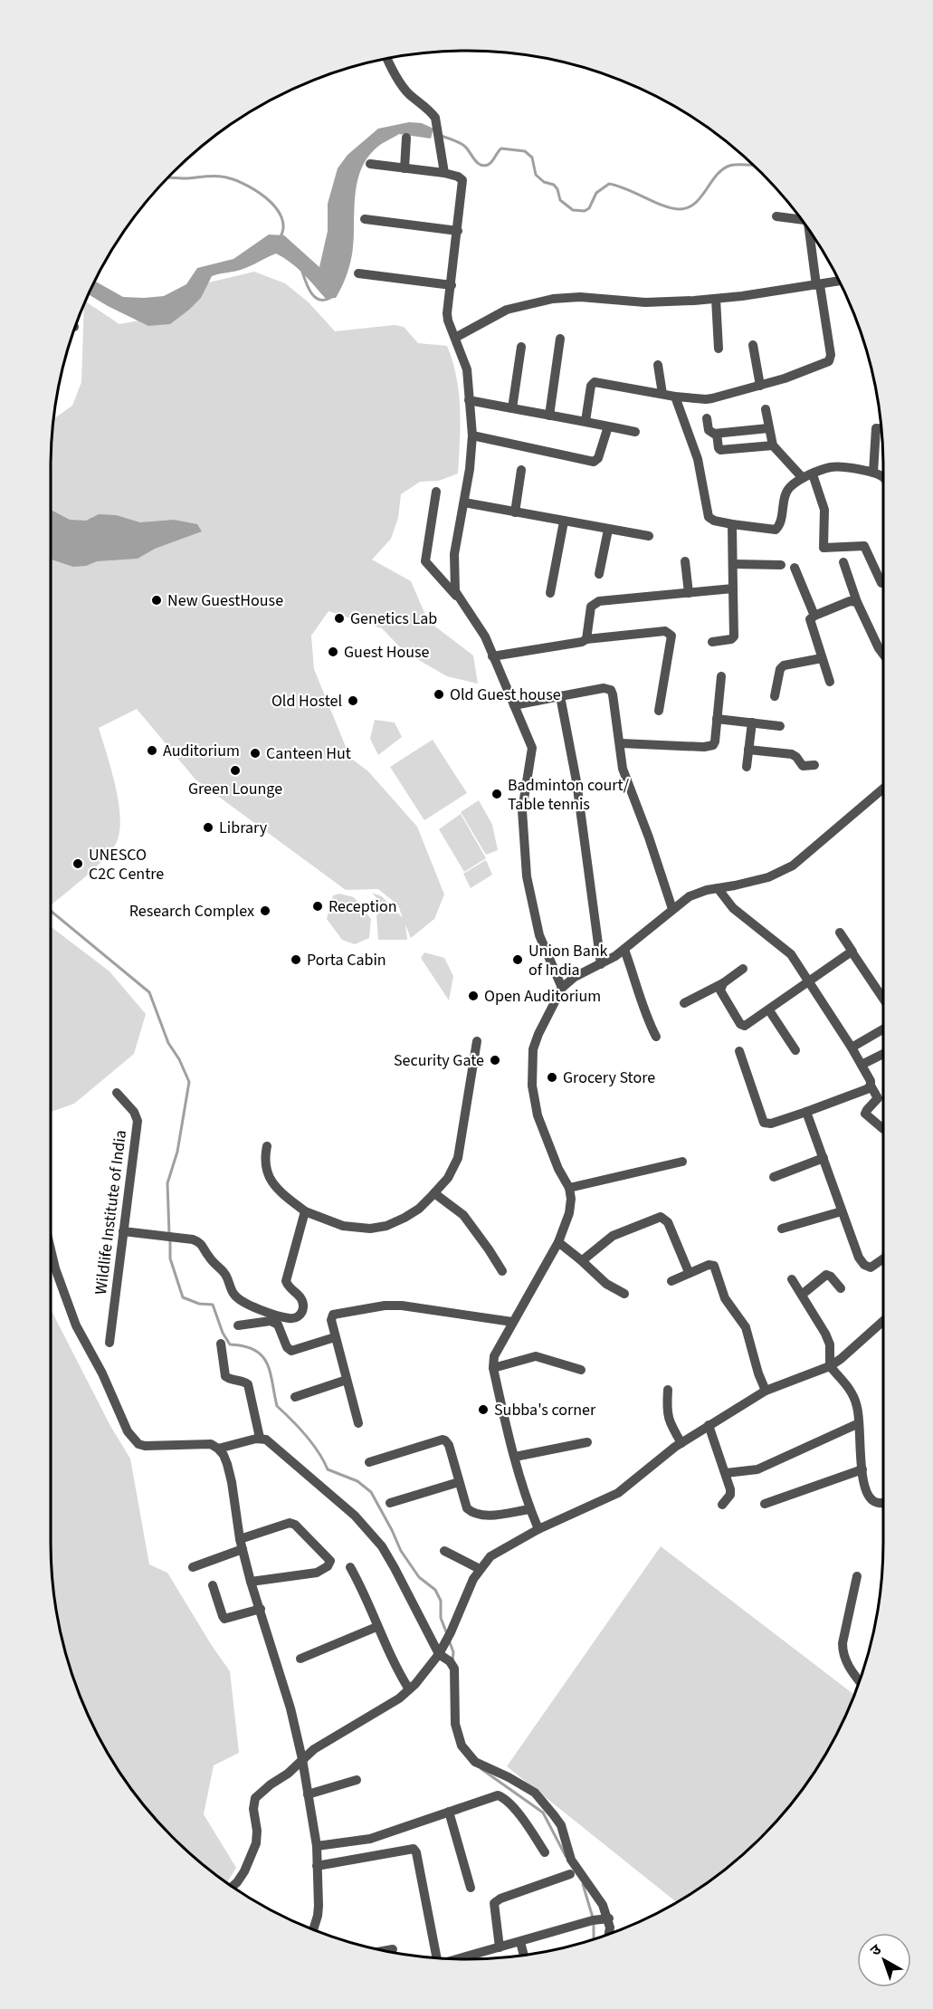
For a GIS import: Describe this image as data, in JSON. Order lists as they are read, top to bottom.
{
  "streets": {
    "street": ["Wildlife Institute of India"]
  },
  "places": [
    "New GuestHouse",
    "Genetics Lab",
    "Guest House",
    "Old Guest house",
    "Old Hostel",
    "Auditorium",
    "Canteen Hut",
    "Green Lounge",
    "Badminton court/ Table tennis",
    "Library",
    "UNESCO C2C Centre",
    "Reception",
    "Research Complex",
    "Porta Cabin",
    "Union Bank of India",
    "Open Auditorium",
    "Security Gate",
    "Grocery Store",
    "Subba's corner"
  ],
  "north": "top left"
}
